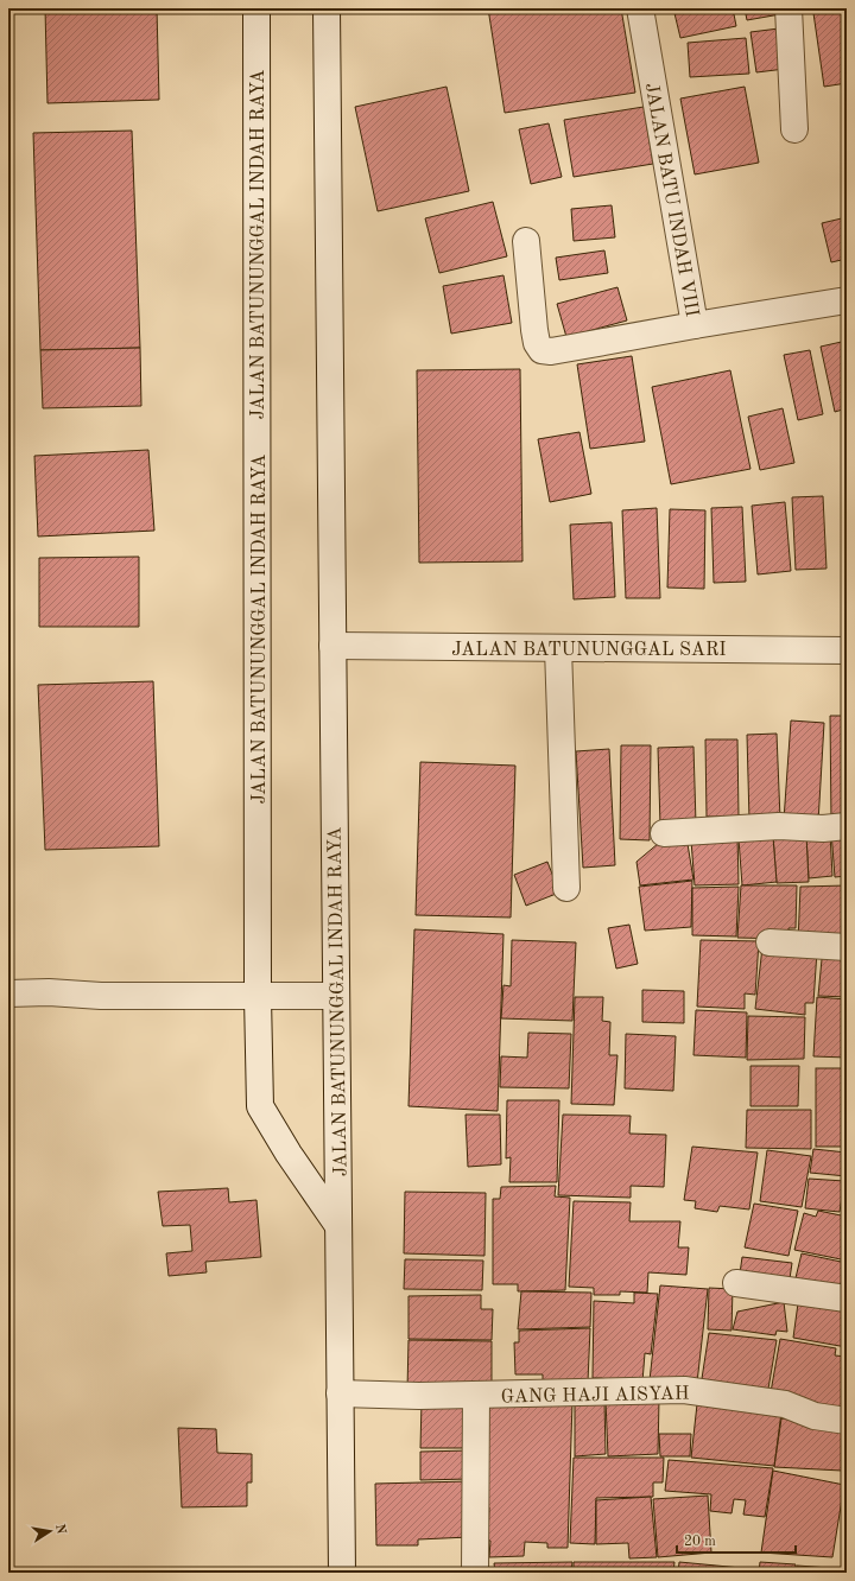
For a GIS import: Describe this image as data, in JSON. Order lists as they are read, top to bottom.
{
  "streets": {
    "street": [
      "JALAN BATU INDAH VIII",
      "JALAN BATUNUNGGAL INDAH RAYA",
      "JALAN BATUNUNGGAL SARI",
      "GANG HAJI AISYAH"
    ]
  },
  "crossings": [
    ["JALAN BATUNUNGGAL INDAH RAYA", "JALAN BATUNUNGGAL SARI"],
    ["JALAN BATUNUNGGAL INDAH RAYA", "GANG HAJI AISYAH"]
  ],
  "scale_bar": "20 m",
  "north": "right"
}
